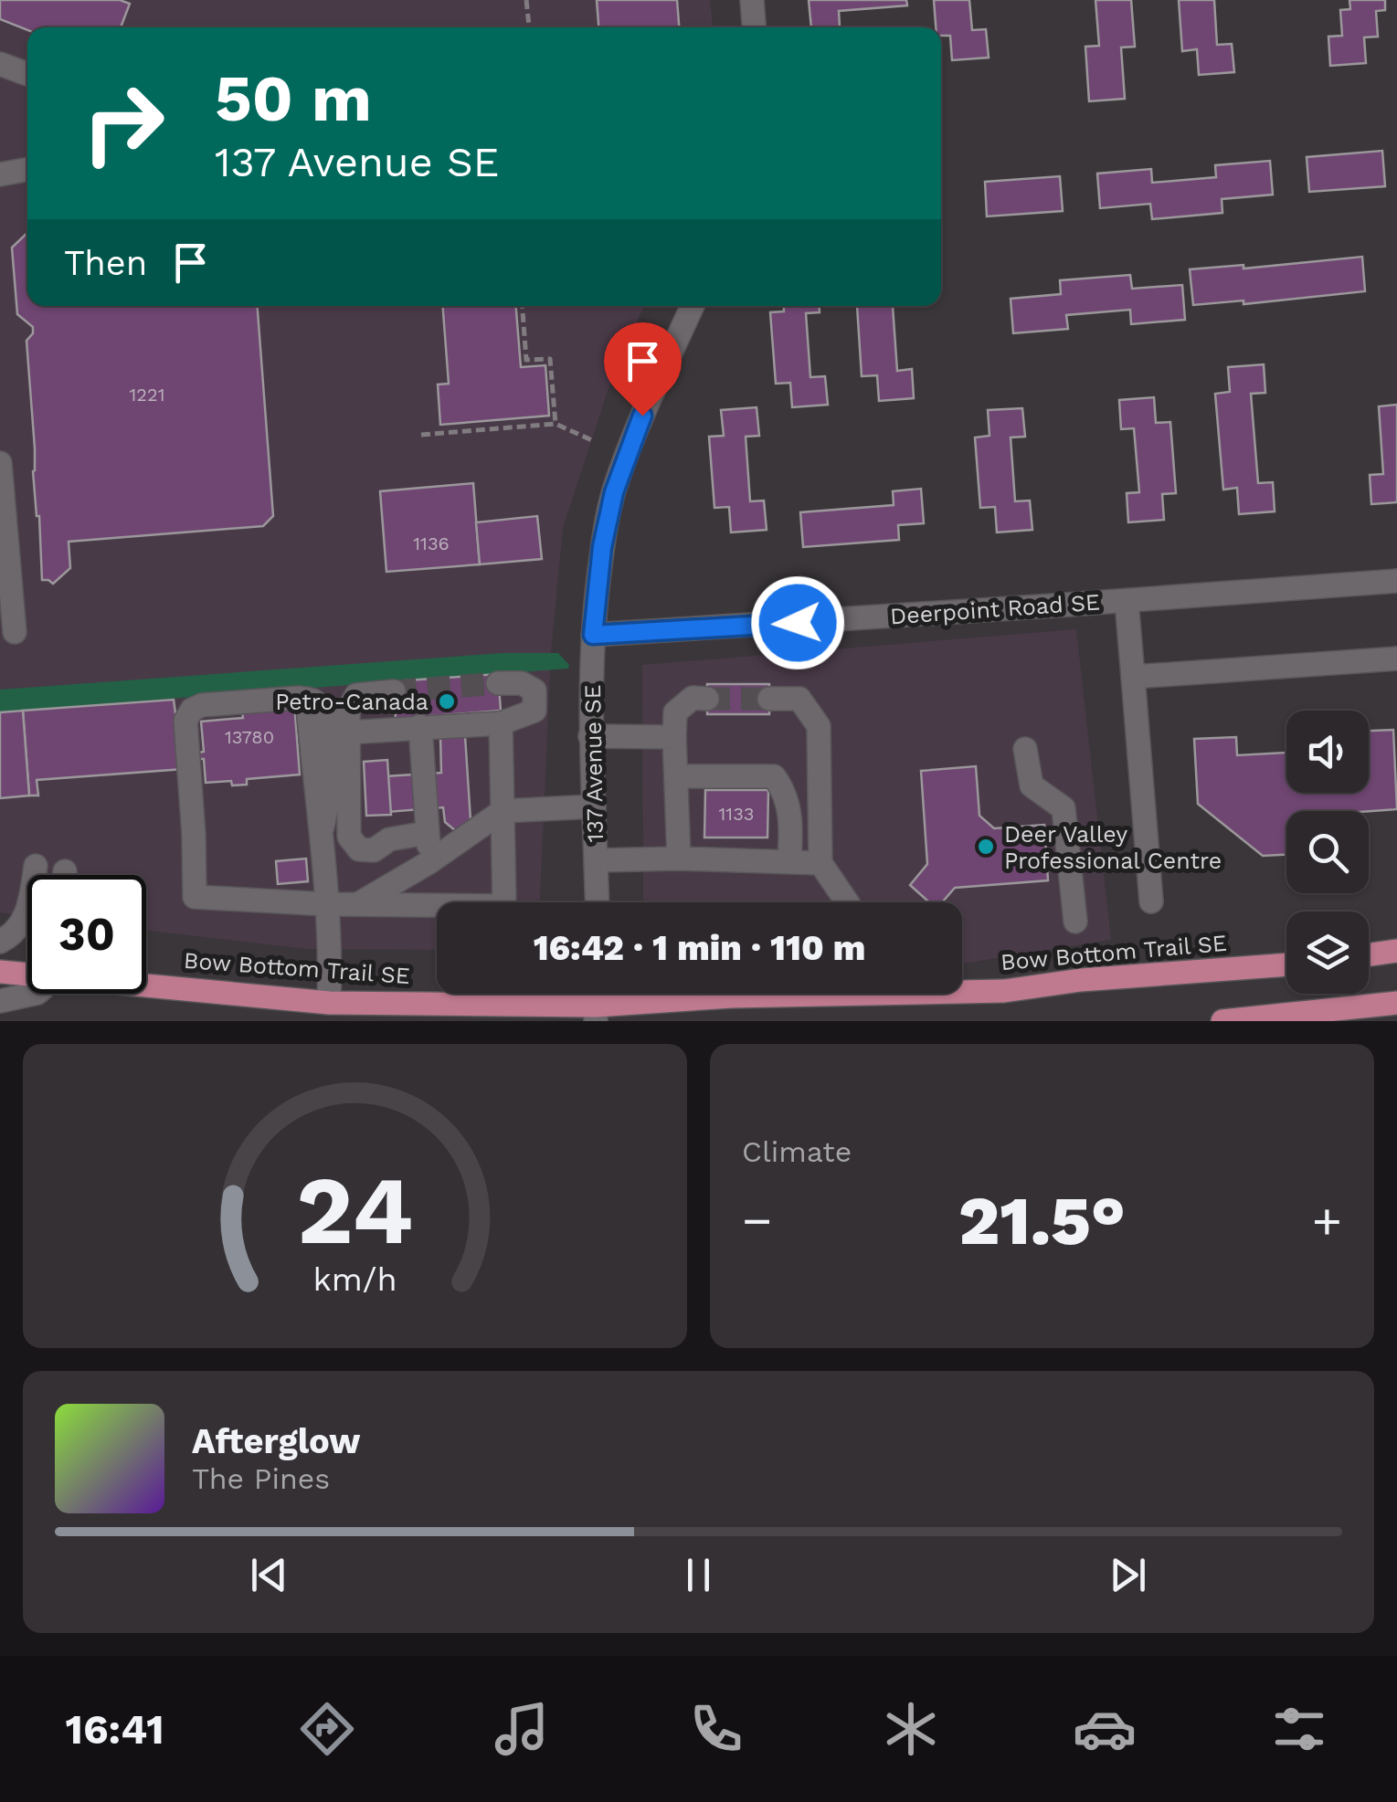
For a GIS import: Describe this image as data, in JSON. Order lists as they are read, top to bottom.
{
  "streets": {
    "main road": ["Bow Bottom Trail SE"],
    "street": ["Deerpoint Road SE", "137 Avenue SE"]
  },
  "crossings": [
    ["Deerpoint Road SE", "137 Avenue SE"]
  ],
  "places": ["Petro-Canada", "Deer Valley Professional Centre"],
  "house_numbers": [
    "1221",
    "1136",
    "13780",
    "1133"
  ],
  "page": {
    "turn": ["50 m", "137 Avenue SE"],
    "then": "Then",
    "limit": "30",
    "trip": "16:42 · 1 min · 110 m",
    "tile": "Climate",
    "heat": ["−", "21.5°", "+"],
    "song": ["Afterglow", "The Pines"],
    "tabs": "16:41",
    "gauge": ["24", "km/h"]
  }
}
